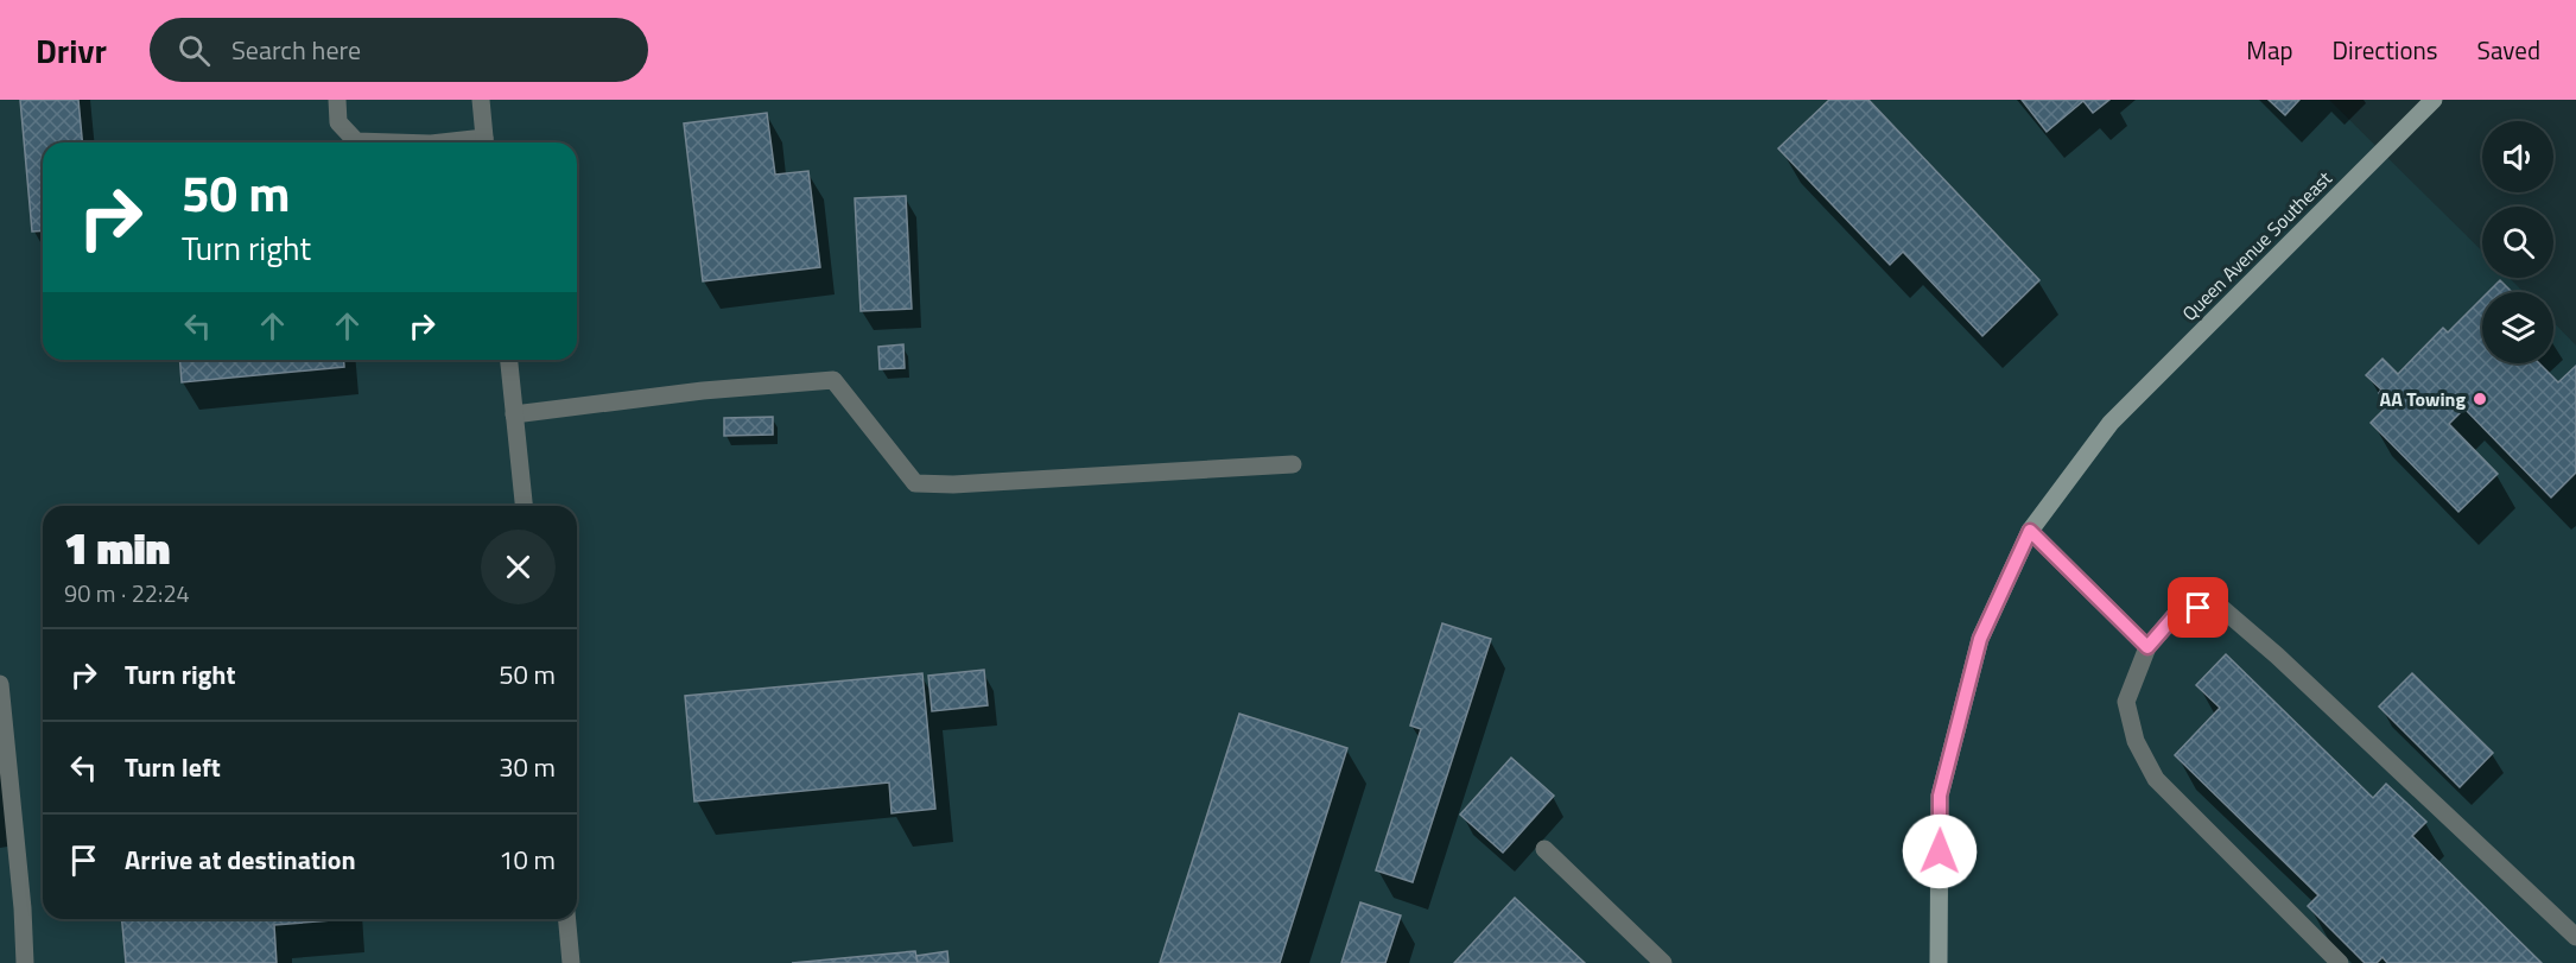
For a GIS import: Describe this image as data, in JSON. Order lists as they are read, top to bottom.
{
  "streets": {
    "main road": ["Queen Avenue Southeast"]
  },
  "places": ["AA Towing"],
  "page": {
    "header": "Drivr",
    "search": "Search here",
    "nav": ["Map", "Directions", "Saved"],
    "turn": ["50 m", "Turn right"],
    "heading": ["1 min", "90 m · 22:24"],
    "list": [
      {
        "name": "Turn right",
        "value": "50 m"
      },
      {
        "name": "Turn left",
        "value": "30 m"
      },
      {
        "name": "Arrive at destination",
        "value": "10 m"
      }
    ]
  }
}
